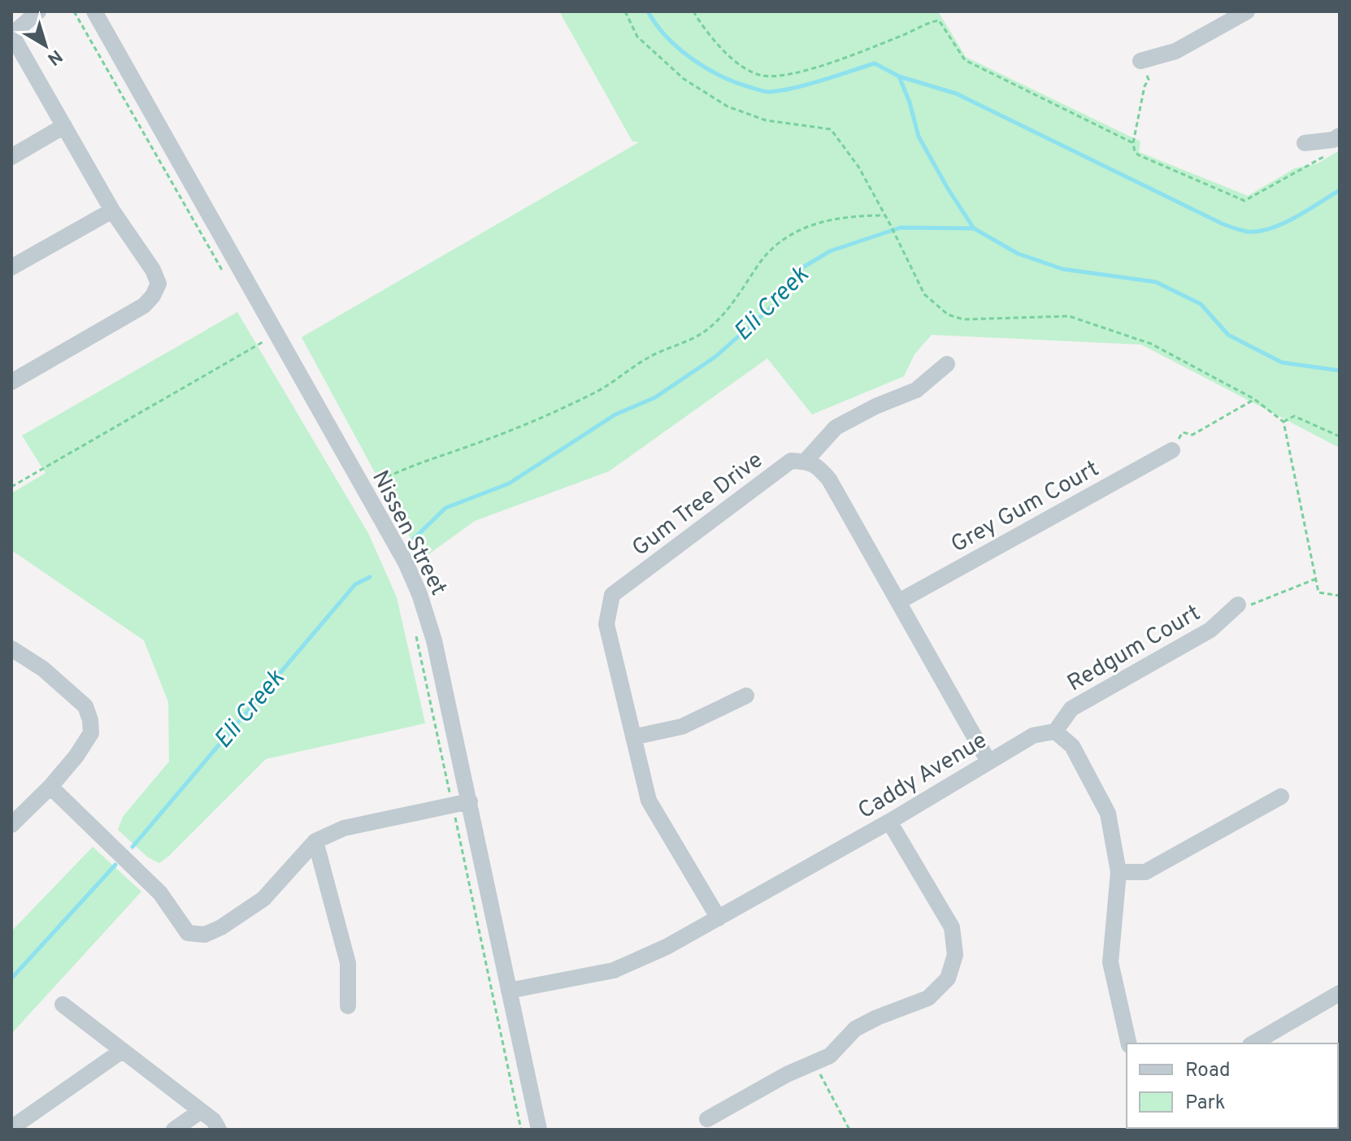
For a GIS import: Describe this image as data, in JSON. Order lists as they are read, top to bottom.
{
  "streets": {
    "street": [
      "Gum Tree Drive",
      "Grey Gum Court",
      "Nissen Street",
      "Redgum Court",
      "Caddy Avenue"
    ]
  },
  "crossings": [
    ["Gum Tree Drive", "Caddy Avenue"],
    ["Nissen Street", "Caddy Avenue"],
    ["Redgum Court", "Caddy Avenue"]
  ],
  "water": ["Eli Creek"],
  "legend": ["Road", "Park"],
  "north": "bottom right"
}
